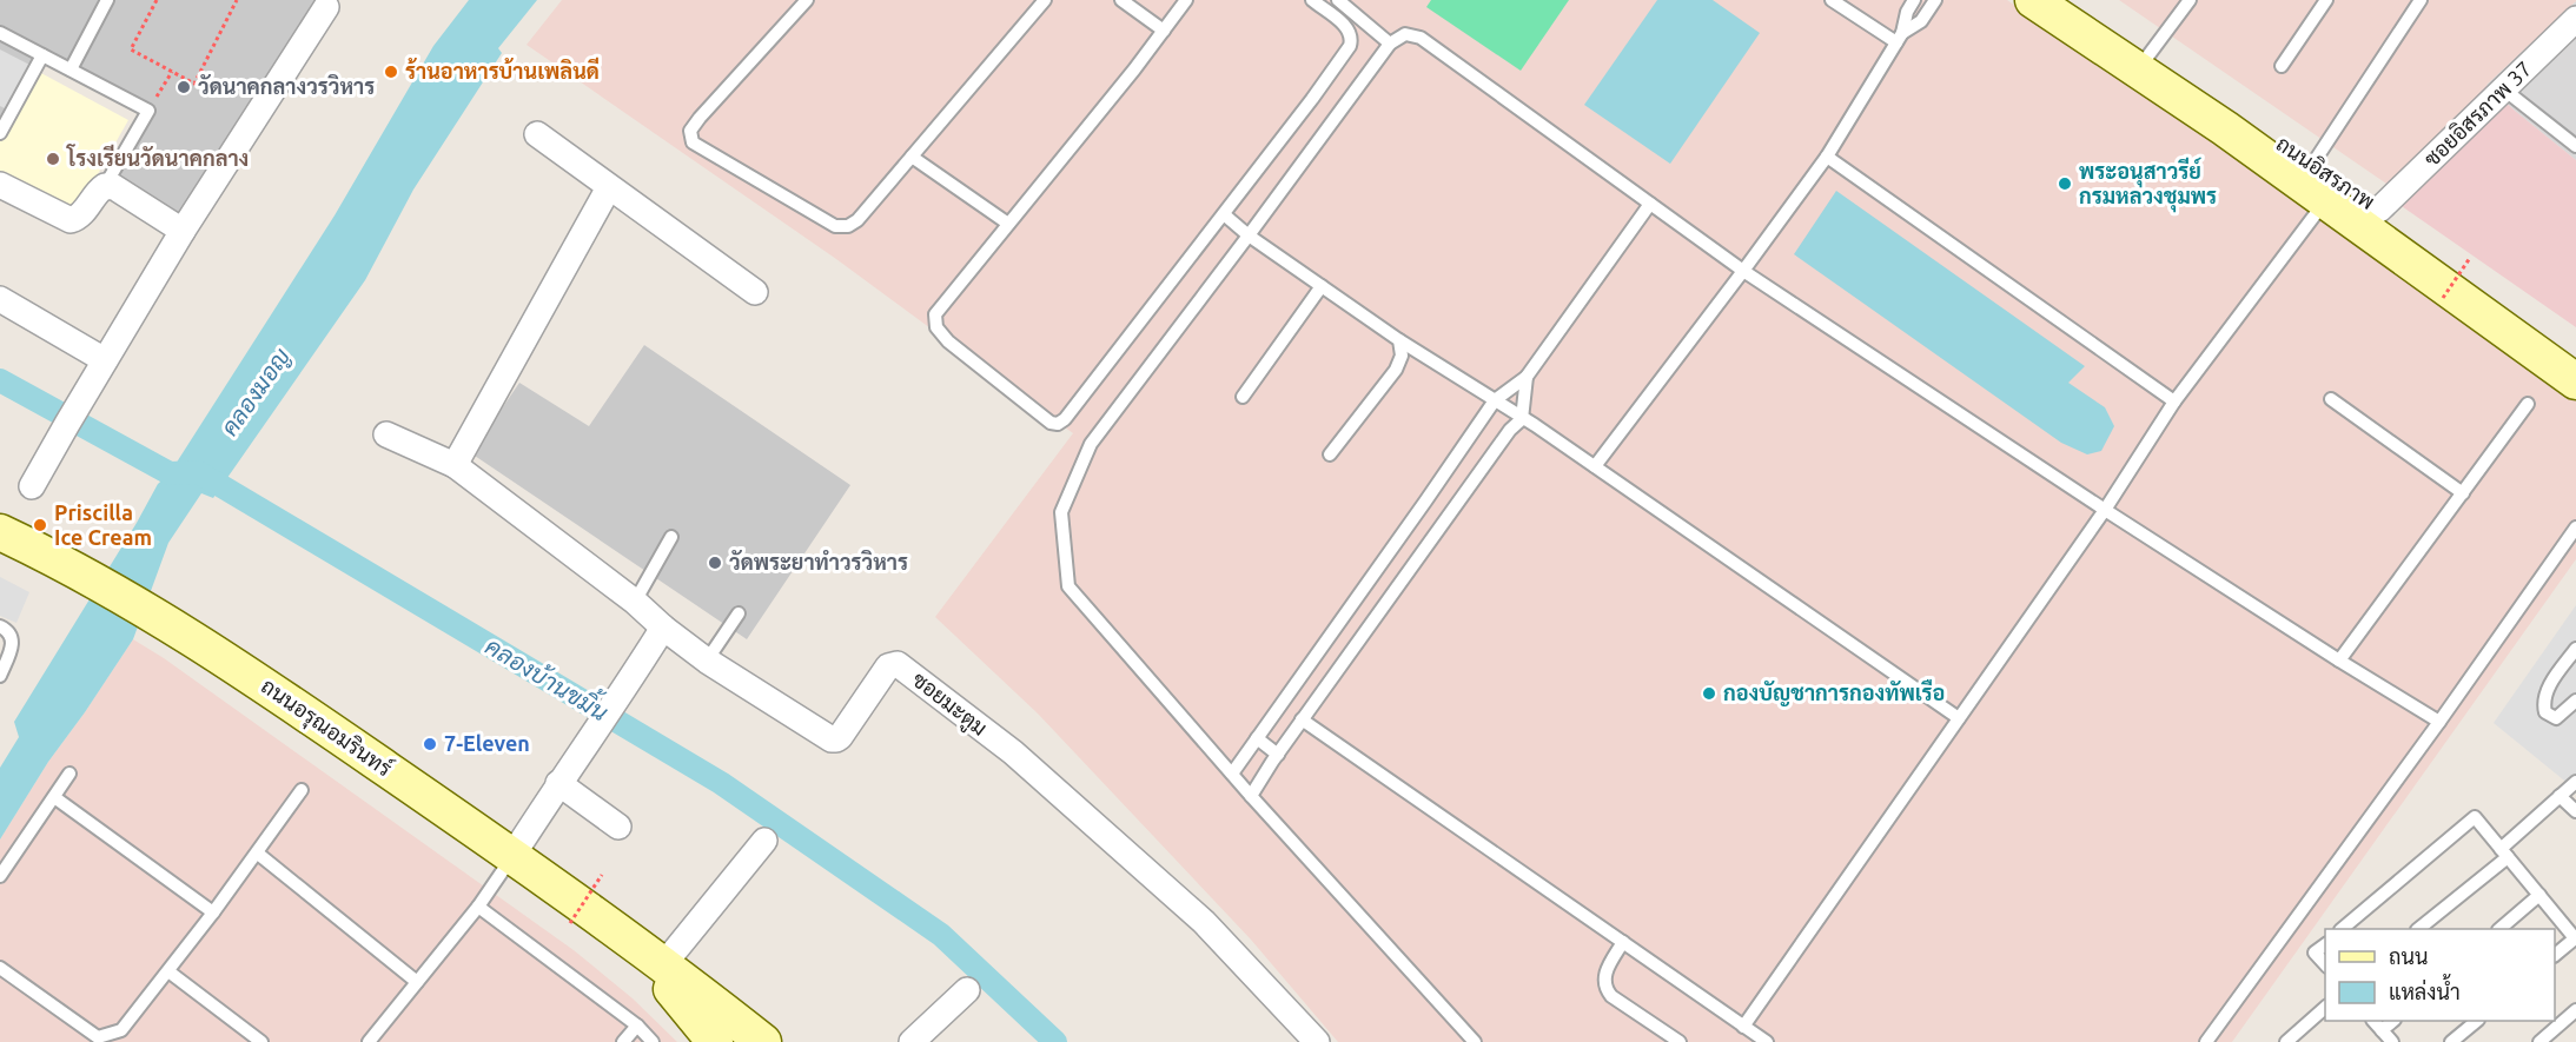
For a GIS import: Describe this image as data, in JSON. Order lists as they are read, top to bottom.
{
  "streets": {
    "main road": ["ถนนอิสรภาพ", "ถนนอรุณอมรินทร์"],
    "street": ["ซอยอิสรภาพ 37", "ซอยมะตูม"]
  },
  "crossings": [
    ["ซอยอิสรภาพ 37", "ถนนอิสรภาพ"]
  ],
  "water": ["คลองมอญ", "คลองบ้านขมิ้น"],
  "places": [
    "ร้านอาหารบ้านเพลินดี",
    "วัดนาคกลางวรวิหาร",
    "โรงเรียนวัดนาคกลาง",
    "พระอนุสาวรีย์ กรมหลวงชุมพร",
    "Priscilla Ice Cream",
    "วัดพระยาทําวรวิหาร",
    "กองบัญชาการกองทัพเรือ",
    "7-Eleven"
  ],
  "legend": ["ถนน", "แหล่งน้ำ"]
}
